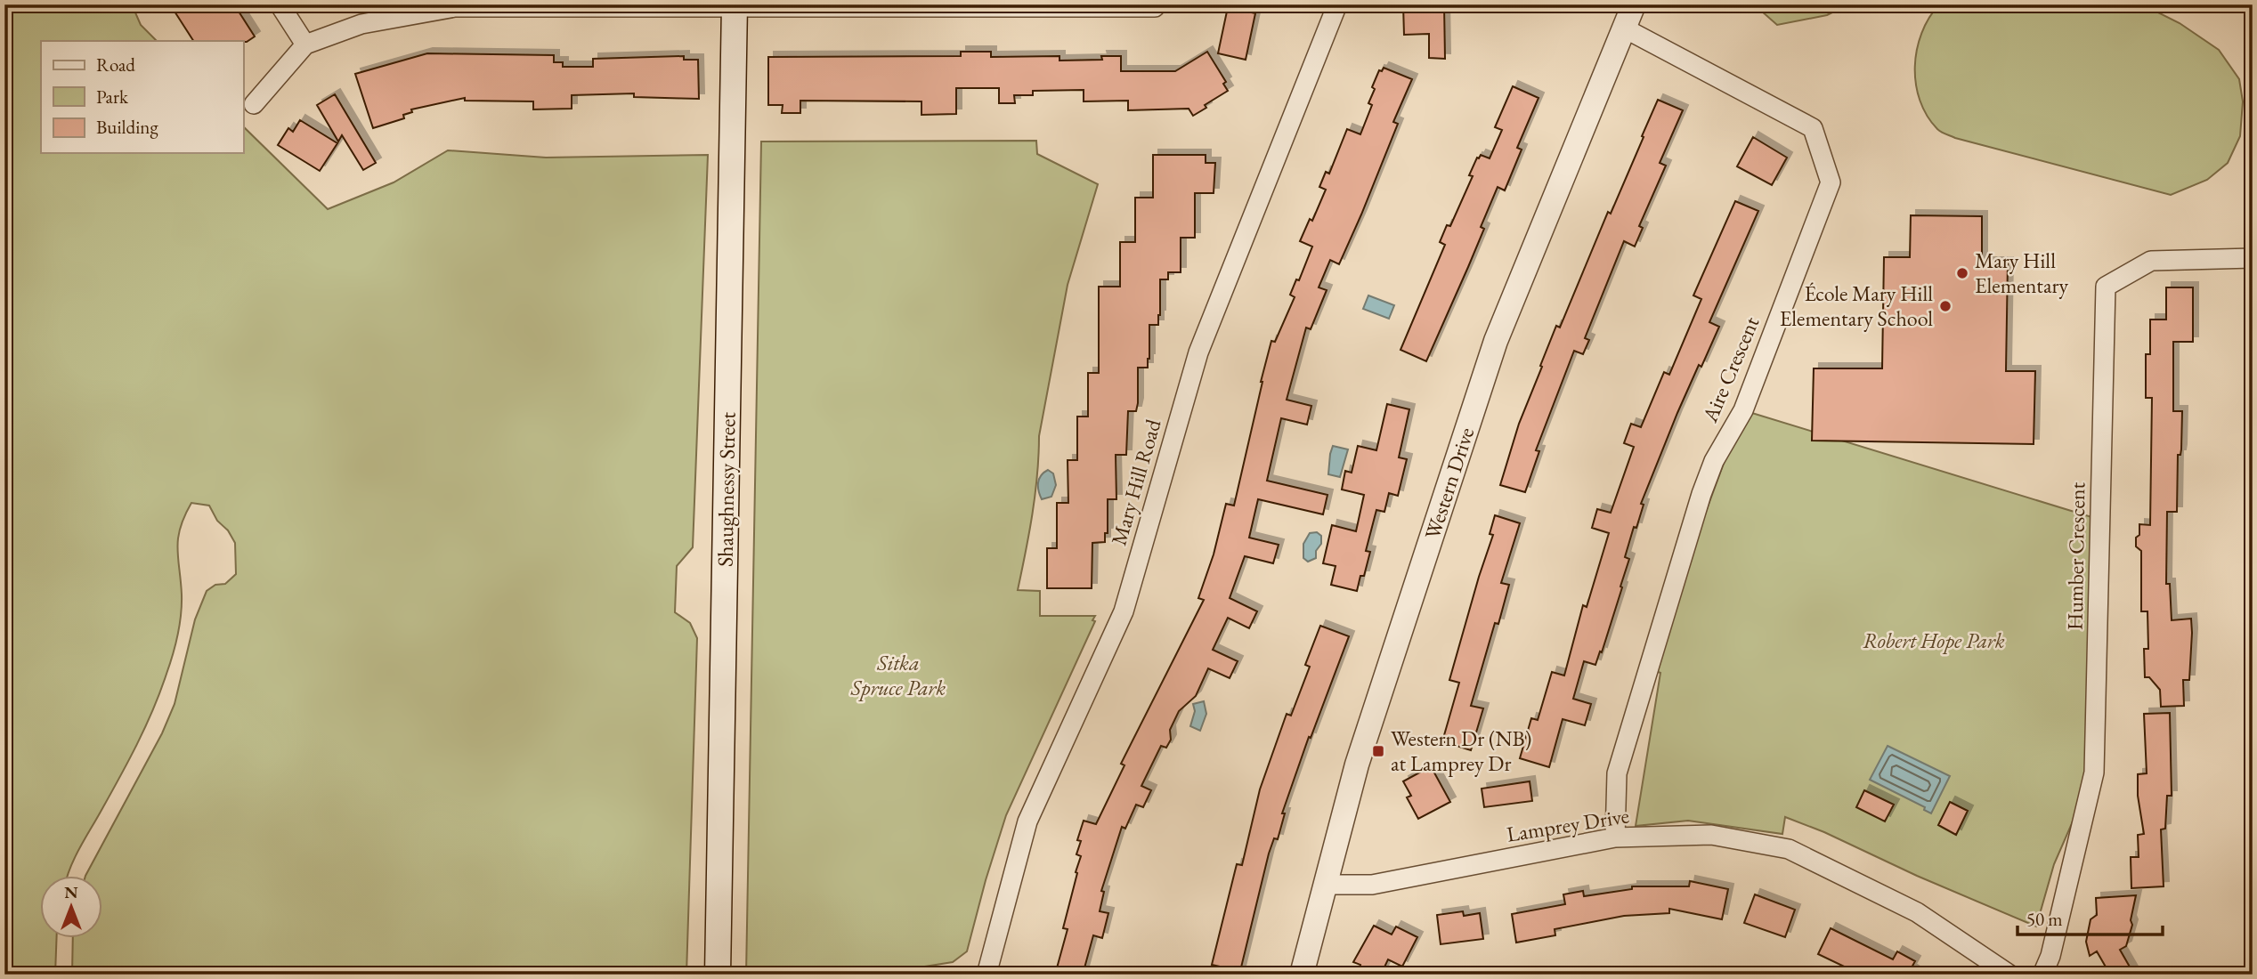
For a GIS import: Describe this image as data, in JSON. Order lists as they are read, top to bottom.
{
  "streets": {
    "main road": ["Shaughnessy Street"],
    "street": [
      "Aire Crescent",
      "Mary Hill Road",
      "Western Drive",
      "Humber Crescent",
      "Lamprey Drive"
    ]
  },
  "crossings": [
    ["Aire Crescent", "Western Drive"],
    ["Aire Crescent", "Lamprey Drive"],
    ["Western Drive", "Lamprey Drive"]
  ],
  "parks": ["Robert Hope Park", "Sitka Spruce Park"],
  "places": {
    "other": ["Mary Hill Elementary", "École Mary Hill Elementary School"],
    "transit": ["Western Dr (NB) at Lamprey Dr"]
  },
  "legend": ["Road", "Park", "Building"],
  "scale_bar": "50 m",
  "north": "top"
}
